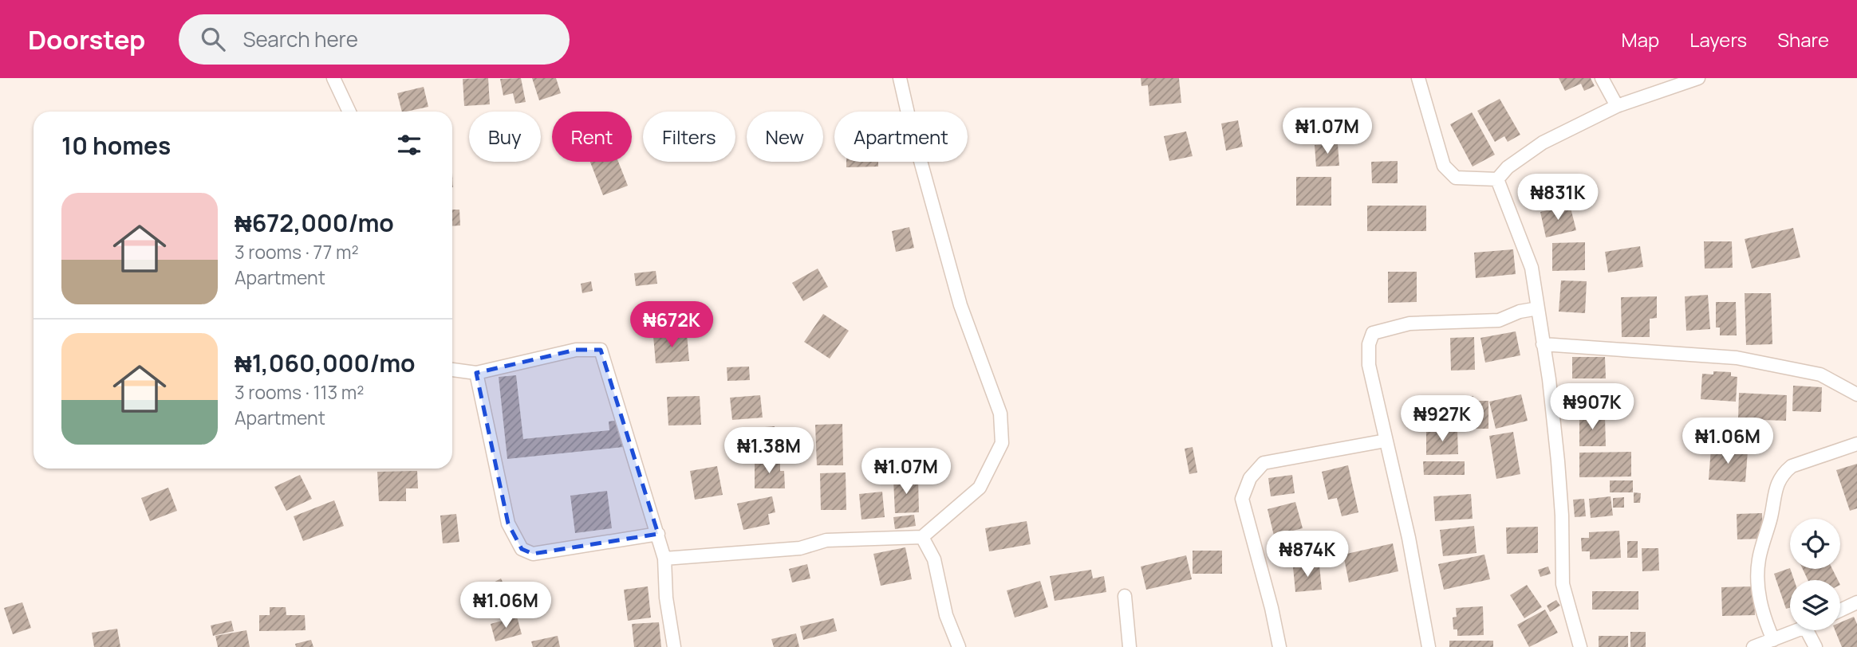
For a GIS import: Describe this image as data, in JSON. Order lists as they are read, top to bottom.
{
  "page": {
    "header": "Doorstep",
    "search": "Search here",
    "nav": ["Map", "Layers", "Share"],
    "price": [
      "₦1.07M",
      "₦831K",
      "₦672K",
      "₦907K",
      "₦927K",
      "₦1.06M",
      "₦1.38M",
      "₦1.07M",
      "₦874K",
      "₦1.06M"
    ],
    "chip": [
      "Buy",
      "Rent",
      "Filters",
      "New",
      "Apartment"
    ],
    "heading": "10 homes",
    "list": [
      {
        "name": "₦672,000/mo",
        "note": "3 rooms · 77 m² · Apartment"
      },
      {
        "name": "₦1,060,000/mo",
        "note": "3 rooms · 113 m² · Apartment"
      }
    ]
  }
}
